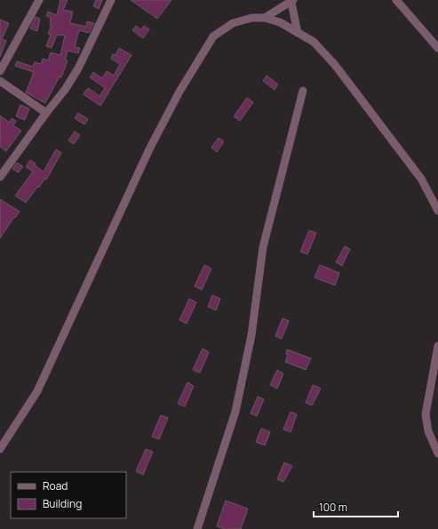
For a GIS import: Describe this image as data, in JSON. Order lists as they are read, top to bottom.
{
  "legend": ["Road", "Building"],
  "scale_bar": "100 m"
}
